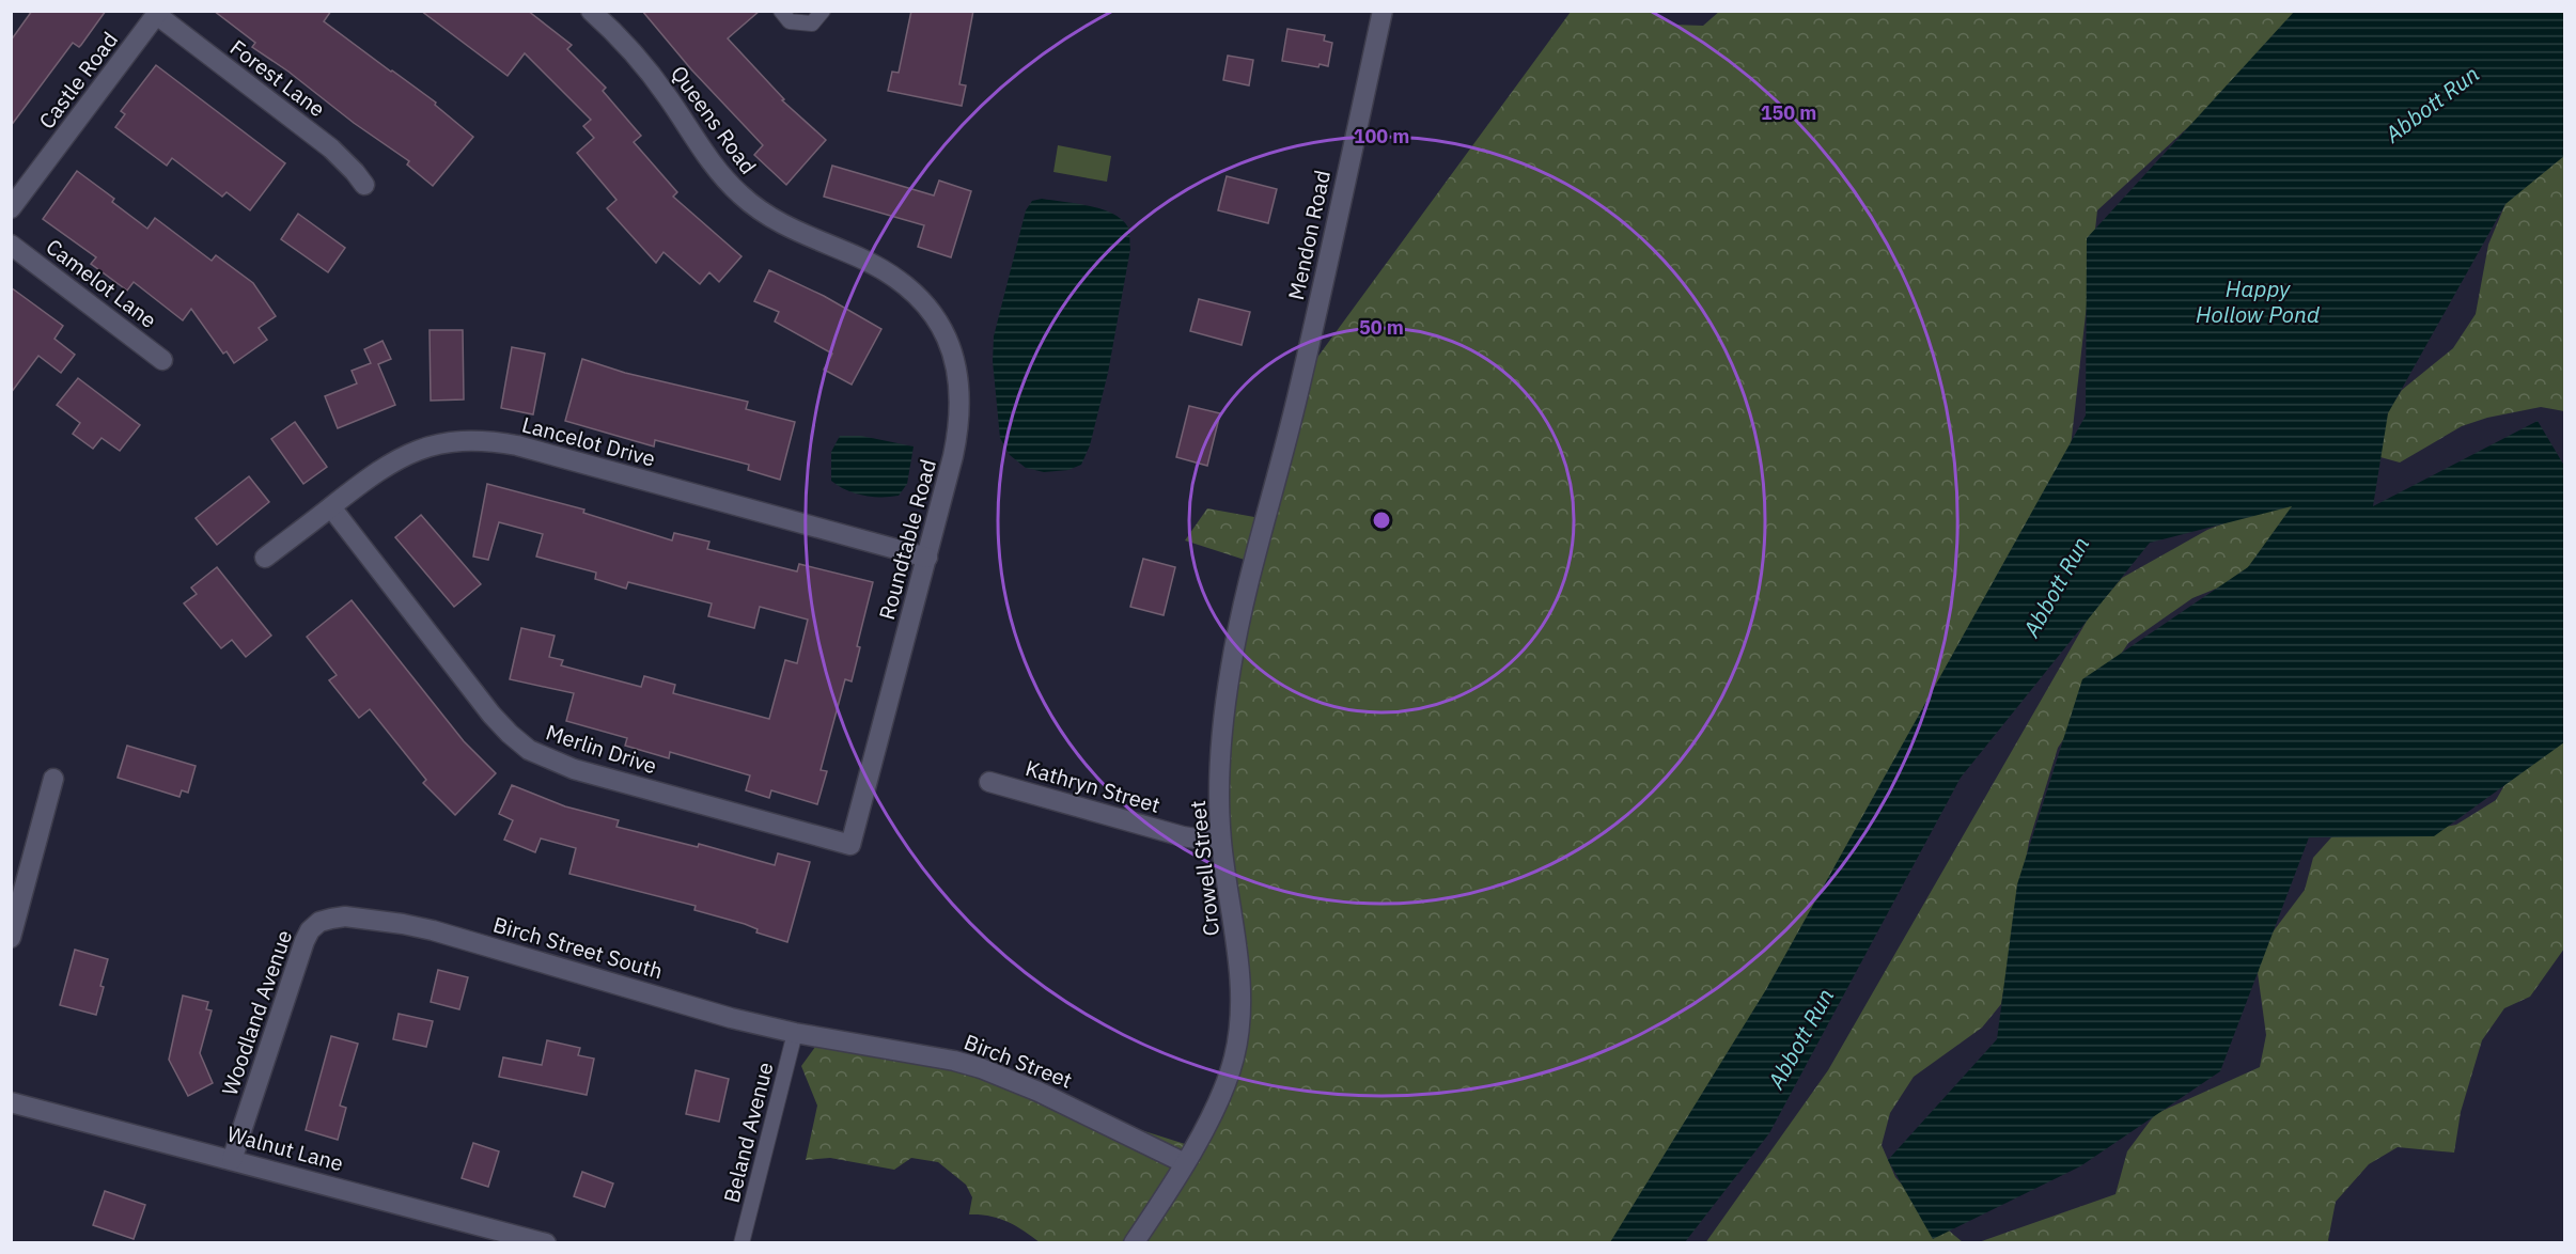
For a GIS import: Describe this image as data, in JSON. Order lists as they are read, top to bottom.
{
  "streets": {
    "street": [
      "Forest Lane",
      "Castle Road",
      "Queens Road",
      "Mendon Road",
      "Camelot Lane",
      "Lancelot Drive",
      "Roundtable Road",
      "Merlin Drive",
      "Kathryn Street",
      "Crowell Street",
      "Birch Street South",
      "Woodland Avenue",
      "Birch Street",
      "Walnut Lane"
    ],
    "lane": ["Beland Avenue"]
  },
  "crossings": [
    ["Forest Lane", "Castle Road"],
    ["Queens Road", "Roundtable Road"],
    ["Mendon Road", "Crowell Street"],
    ["Lancelot Drive", "Roundtable Road"],
    ["Lancelot Drive", "Merlin Drive"],
    ["Roundtable Road", "Merlin Drive"],
    ["Kathryn Street", "Crowell Street"],
    ["Crowell Street", "Birch Street"],
    ["Birch Street South", "Woodland Avenue"],
    ["Birch Street South", "Birch Street"],
    ["Birch Street South", "Beland Avenue"],
    ["Woodland Avenue", "Walnut Lane"]
  ],
  "water": ["Abbott Run", "Happy Hollow Pond"],
  "rings": ["150 m", "100 m", "50 m"]
}
